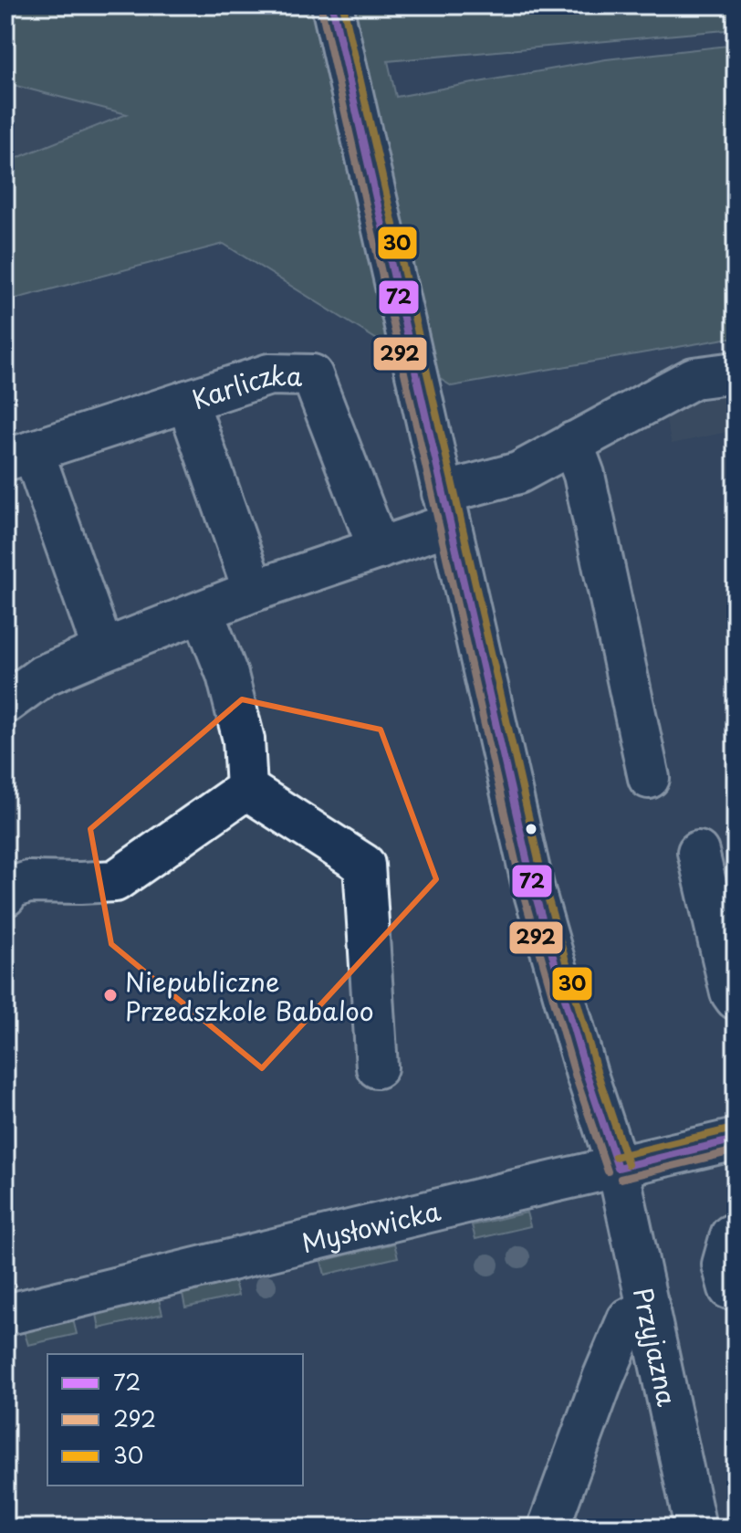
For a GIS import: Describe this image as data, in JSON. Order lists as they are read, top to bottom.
{
  "streets": {
    "street": ["Karliczka", "Mysłowicka", "Przyjazna"]
  },
  "crossings": [
    ["Mysłowicka", "Przyjazna"]
  ],
  "places": ["Niepubliczne Przedszkole Babaloo"],
  "lines": ["transit line 72", "transit line 30", "transit line 292"],
  "legend": ["72", "292", "30"]
}
